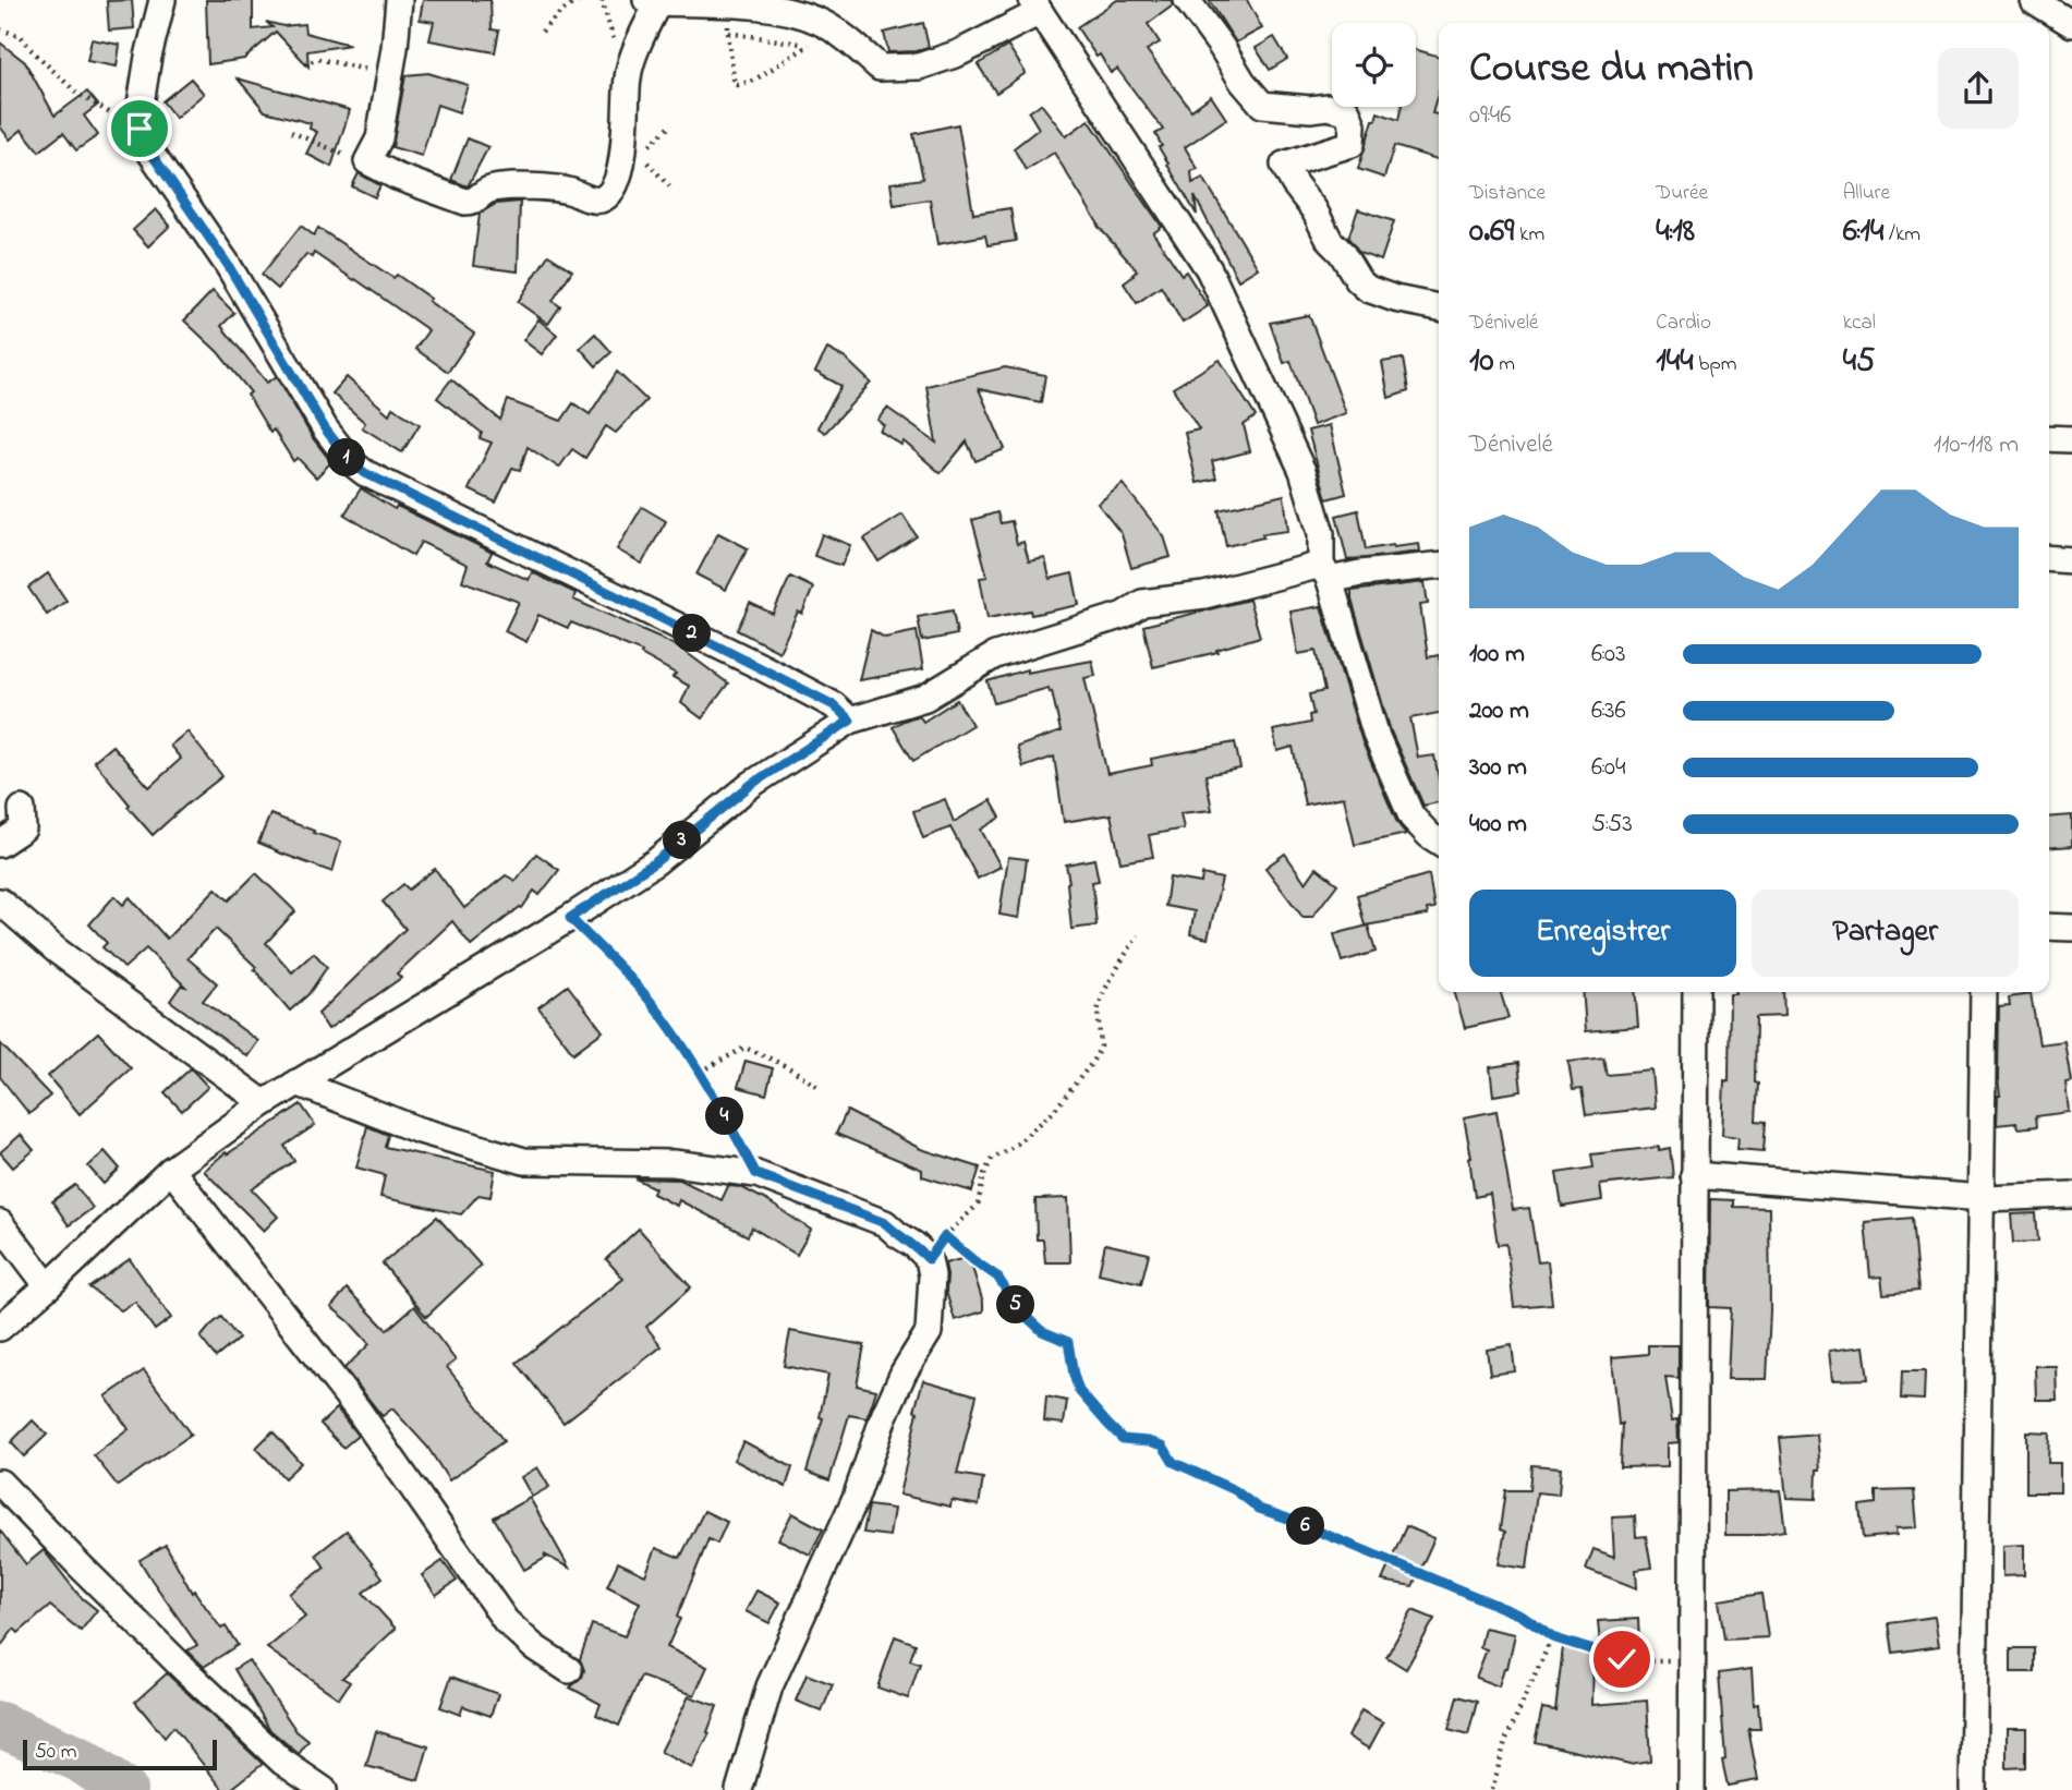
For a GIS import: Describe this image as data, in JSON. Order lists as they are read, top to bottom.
{
  "scale_bar": "50 m",
  "page": {
    "heading": ["Course du matin", "09:46"],
    "stats": [
      ["Distance", "0.69 km"],
      ["Durée", "4:18"],
      ["Allure", "6:14 /km"],
      ["Dénivelé", "10 m"],
      ["Cardio", "144 bpm"],
      ["kcal", "45"]
    ],
    "chart": ["Dénivelé", "110–118 m"],
    "pins": [
      "1",
      "2",
      "3",
      "4",
      "5",
      "6"
    ],
    "list": [
      {
        "name": "100 m",
        "note": "6:03"
      },
      {
        "name": "200 m",
        "note": "6:36"
      },
      {
        "name": "300 m",
        "note": "6:04"
      },
      {
        "name": "400 m",
        "note": "5:53"
      }
    ],
    "buttons": ["Enregistrer", "Partager"],
    "scale": "50 m"
  }
}
